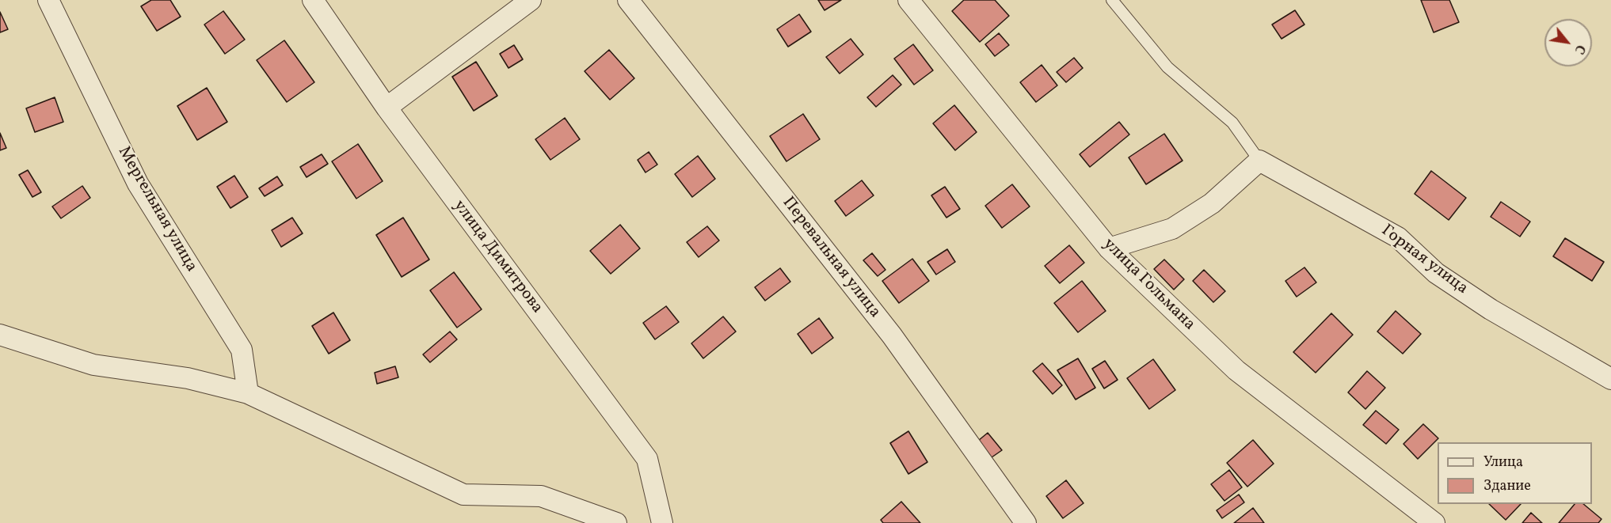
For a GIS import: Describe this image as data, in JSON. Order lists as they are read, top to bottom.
{
  "streets": {
    "street": [
      "Мергельная улица",
      "улица Димитрова",
      "Перевальная улица",
      "Горная улица",
      "улица Гольмана"
    ]
  },
  "legend": ["Улица", "Здание"],
  "north": "bottom right"
}
